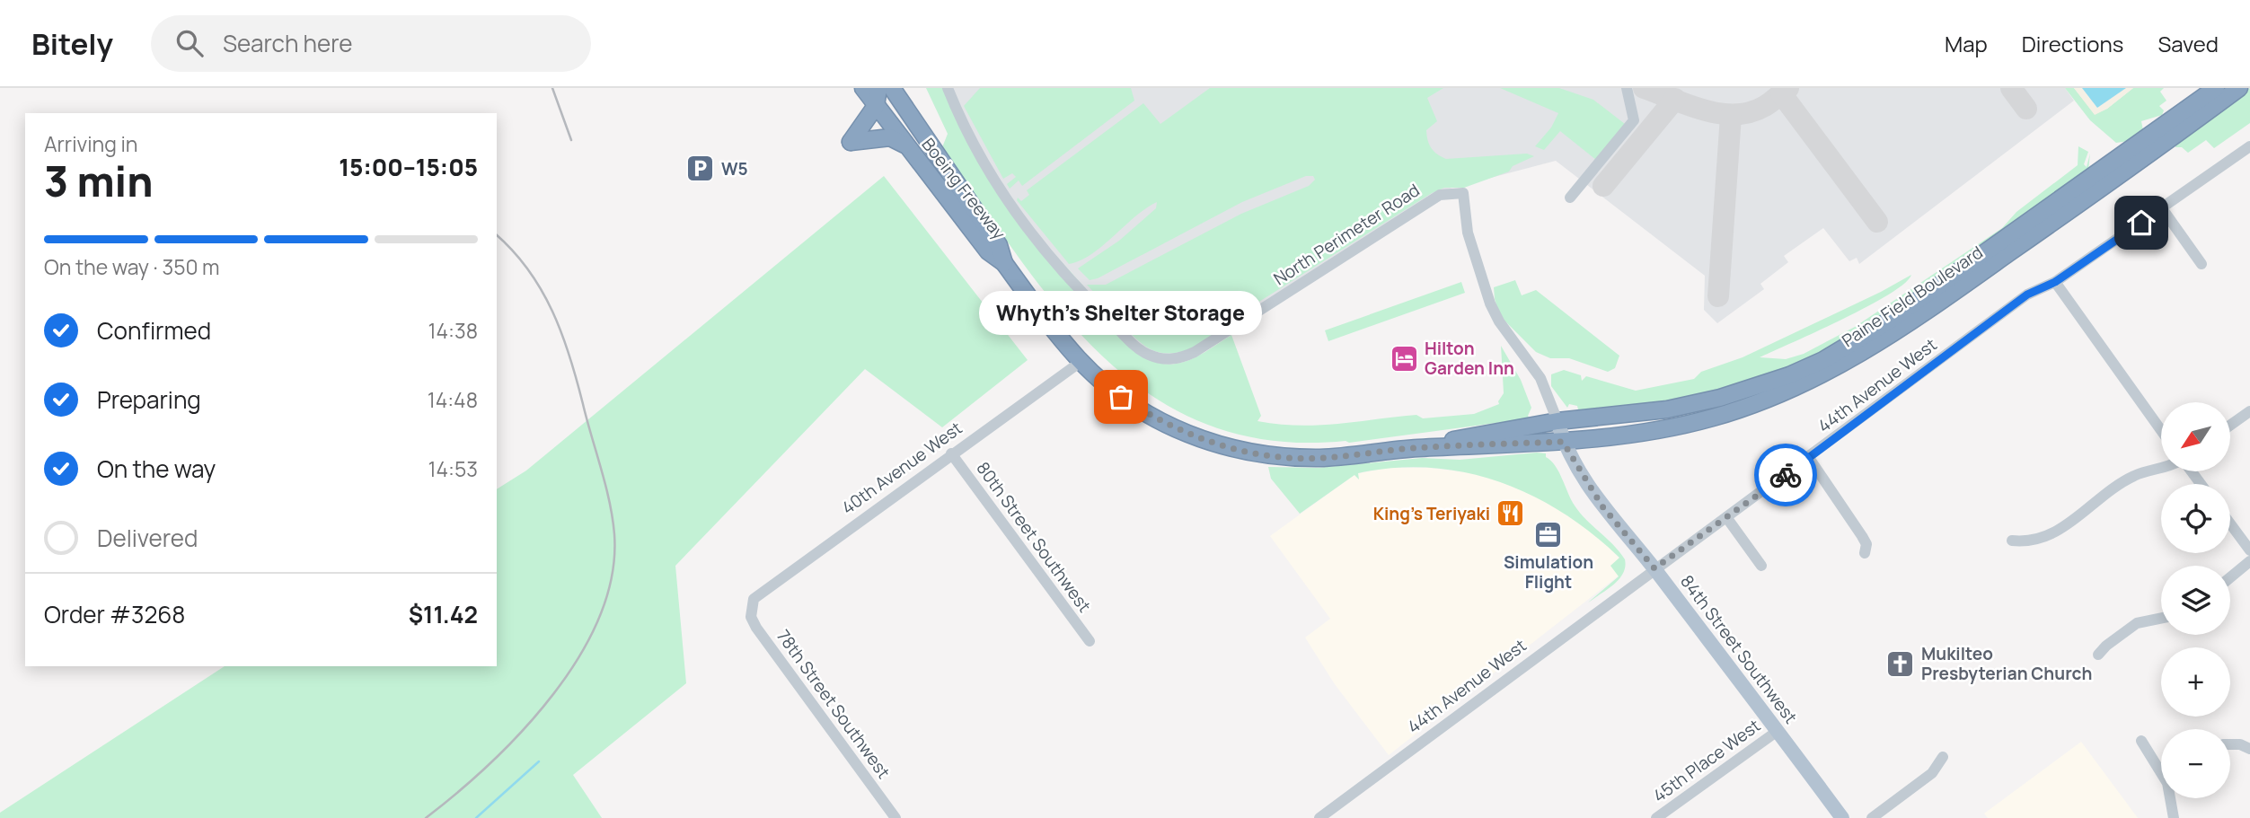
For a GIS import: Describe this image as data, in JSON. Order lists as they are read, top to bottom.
{
  "streets": {
    "highway": ["Boeing Freeway", "Paine Field Boulevard"],
    "main road": ["84th Street Southwest"],
    "street": [
      "North Perimeter Road",
      "44th Avenue West",
      "40th Avenue West",
      "80th Street Southwest",
      "78th Street Southwest",
      "45th Place West"
    ]
  },
  "crossings": [
    ["North Perimeter Road", "84th Street Southwest"],
    ["Paine Field Boulevard", "84th Street Southwest"],
    ["44th Avenue West", "84th Street Southwest"],
    ["40th Avenue West", "80th Street Southwest"],
    ["40th Avenue West", "78th Street Southwest"],
    ["84th Street Southwest", "45th Place West"]
  ],
  "places": {
    "parking": ["W5"],
    "hotel": ["Hilton Garden Inn"],
    "other": ["Whyth's Shelter Storage"],
    "restaurant": ["King's Teriyaki"],
    "office": ["Simulation Flight"],
    "church": ["Mukilteo Presbyterian Church"]
  },
  "north": "bottom left",
  "page": {
    "header": "Bitely",
    "search": "Search here",
    "nav": ["Map", "Directions", "Saved"],
    "heading": ["3 min", "Arriving in", "15:00–15:05"],
    "panel": ["Order #3268", "$11.42"],
    "bar": "On the way · 350 m",
    "bubble": "Whyth's Shelter Storage",
    "list": [
      ["Confirmed", "14:38"],
      ["Preparing", "14:48"],
      ["On the way", "14:53"],
      "Delivered"
    ],
    "map_buttons": ["+", "−"]
  }
}
